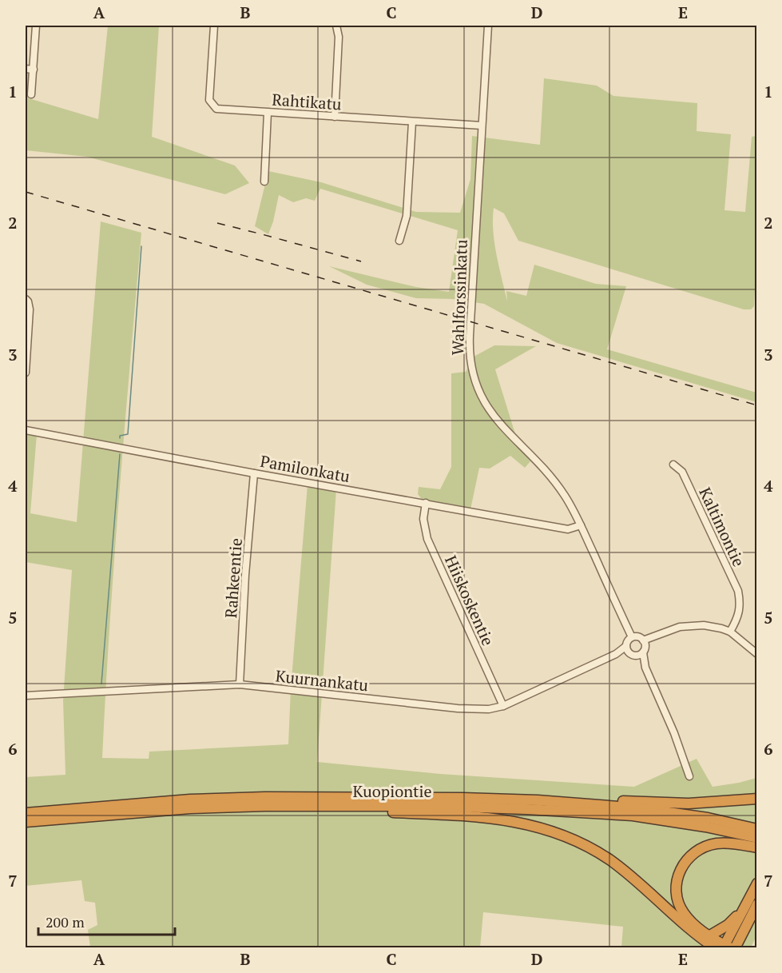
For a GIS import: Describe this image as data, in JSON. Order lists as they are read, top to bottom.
{
  "streets": {
    "highway": ["Kuopiontie"],
    "street": [
      "Rahtikatu",
      "Wahlforssinkatu",
      "Pamilonkatu",
      "Kaltimontie",
      "Rahkeentie",
      "Hiiskoskentie",
      "Kuurnankatu"
    ]
  },
  "crossings": [
    ["Rahtikatu", "Wahlforssinkatu"],
    ["Wahlforssinkatu", "Pamilonkatu"],
    ["Wahlforssinkatu", "Kuurnankatu"],
    ["Pamilonkatu", "Rahkeentie"],
    ["Pamilonkatu", "Hiiskoskentie"],
    ["Rahkeentie", "Kuurnankatu"],
    ["Hiiskoskentie", "Kuurnankatu"]
  ],
  "scale_bar": "200 m",
  "grid": {
    "columns": [
      "A",
      "B",
      "C",
      "D",
      "E"
    ],
    "rows": [
      "1",
      "2",
      "3",
      "4",
      "5",
      "6",
      "7"
    ]
  }
}
